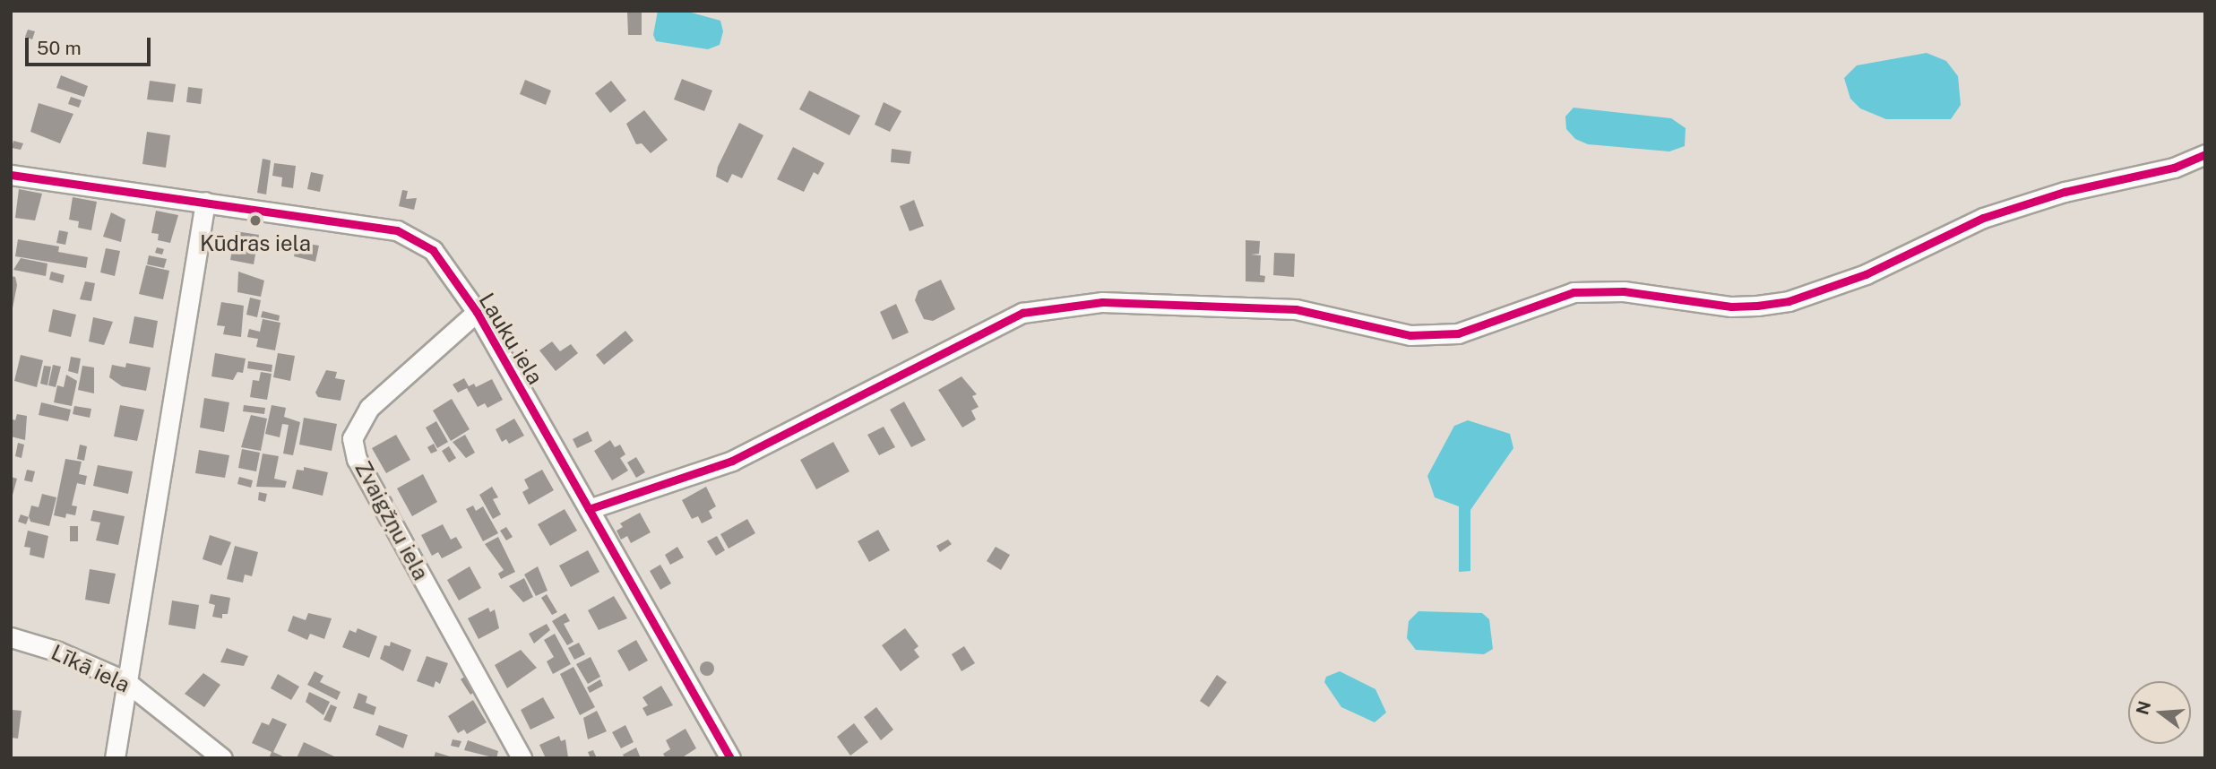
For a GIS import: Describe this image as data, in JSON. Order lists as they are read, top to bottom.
{
  "streets": {
    "street": ["Lauku iela", "Zvaigžņu iela", "Līkā iela"]
  },
  "crossings": [
    ["Lauku iela", "Zvaigžņu iela"]
  ],
  "places": ["Kūdras iela"],
  "scale_bar": "50 m",
  "north": "left"
}
